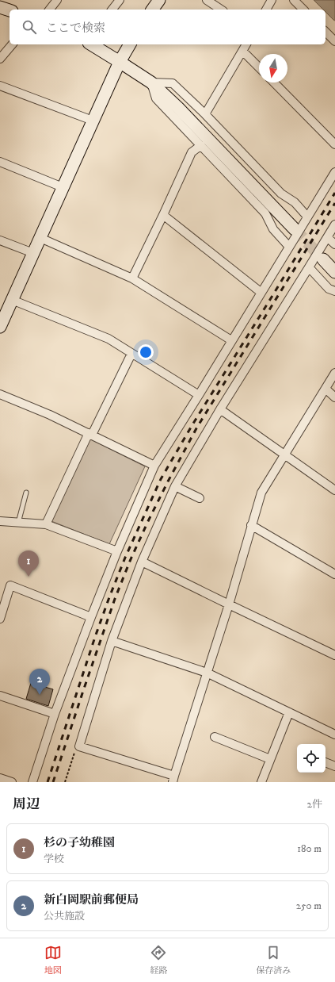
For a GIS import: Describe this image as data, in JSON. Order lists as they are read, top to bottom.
{
  "north": "bottom",
  "page": {
    "search": "ここで検索",
    "pins": ["1", "2"],
    "heading": ["周辺", "2件"],
    "list": [
      {
        "mark": "1",
        "name": "杉の子幼稚園",
        "note": "学校",
        "value": "180 m"
      },
      {
        "mark": "2",
        "name": "新白岡駅前郵便局",
        "note": "公共施設",
        "value": "250 m"
      }
    ],
    "nav": ["地図", "経路", "保存済み"]
  }
}
